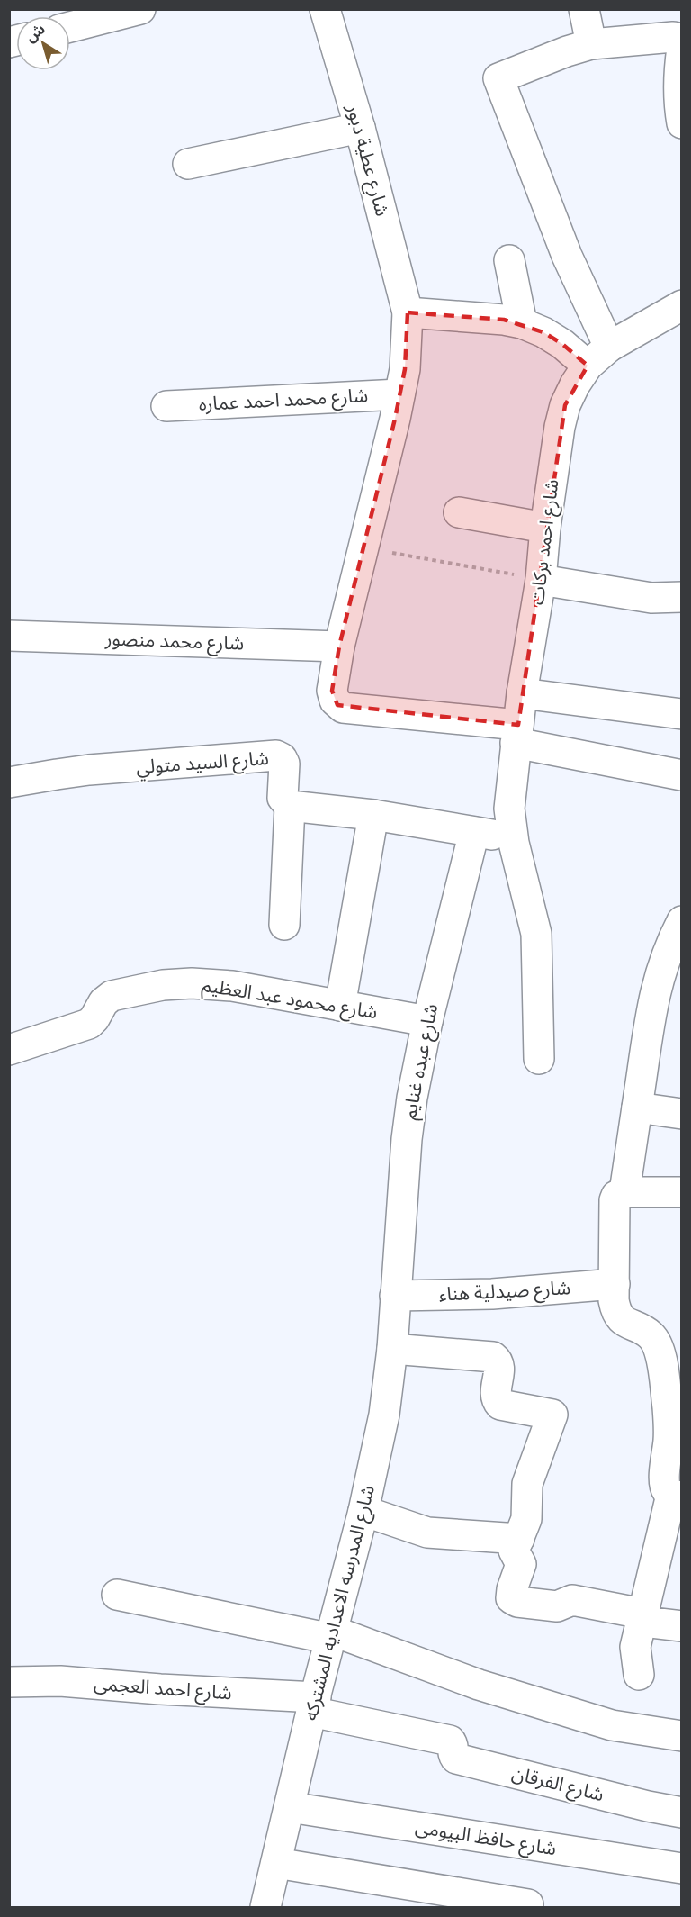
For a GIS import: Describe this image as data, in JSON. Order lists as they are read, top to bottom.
{
  "streets": {
    "street": [
      "شارع عطية دبور",
      "شارع محمد احمد عماره",
      "شارع احمد بركات",
      "شارع محمد منصور",
      "شارع السيد متولي",
      "شارع محمود عبد العظيم",
      "شارع عبده غنايم",
      "شارع صيدلية هناء",
      "شارع المدرسه الاعداديه المشتركه",
      "شارع احمد العجمى",
      "شارع الفرقان",
      "شارع حافظ البيومى"
    ]
  },
  "crossings": [
    ["شارع عطية دبور", "شارع محمد احمد عماره"],
    ["شارع عطية دبور", "شارع احمد بركات"],
    ["شارع عطية دبور", "شارع محمد منصور"],
    ["شارع محمود عبد العظيم", "شارع عبده غنايم"],
    ["شارع عبده غنايم", "شارع صيدلية هناء"],
    ["شارع عبده غنايم", "شارع المدرسه الاعداديه المشتركه"],
    ["شارع صيدلية هناء", "شارع المدرسه الاعداديه المشتركه"],
    ["شارع المدرسه الاعداديه المشتركه", "شارع احمد العجمى"],
    ["شارع المدرسه الاعداديه المشتركه", "شارع حافظ البيومى"],
    ["شارع احمد العجمى", "شارع الفرقان"]
  ],
  "north": "top left"
}
